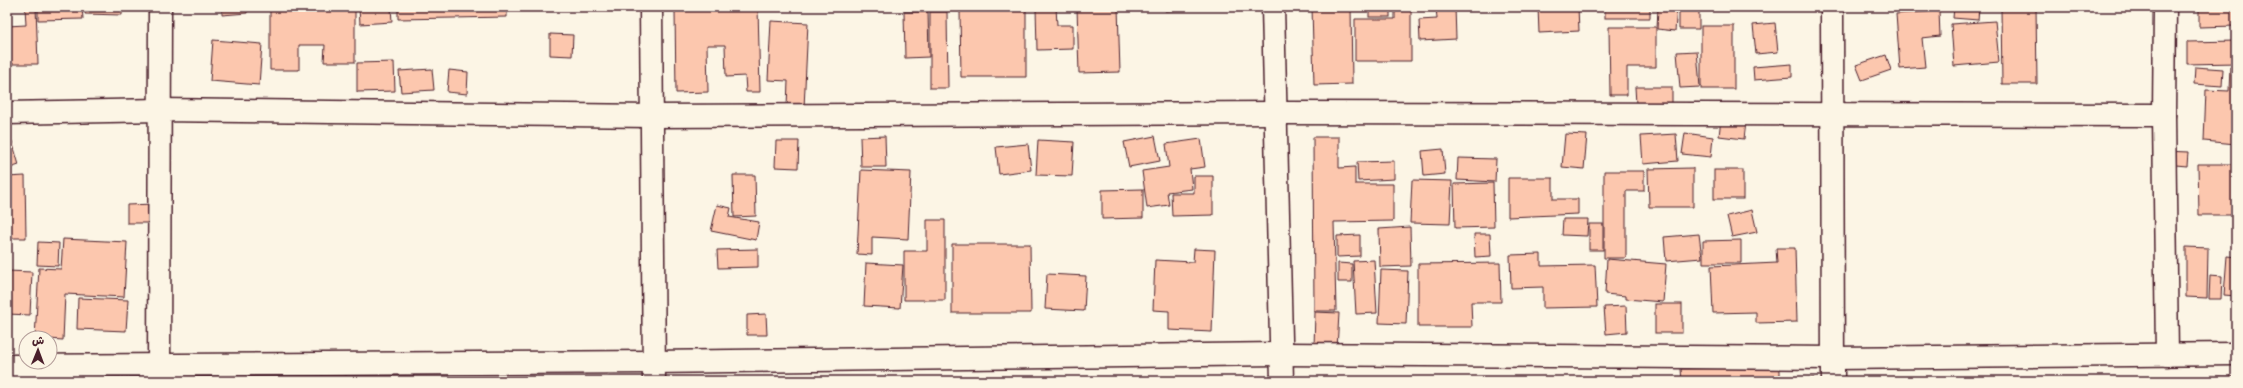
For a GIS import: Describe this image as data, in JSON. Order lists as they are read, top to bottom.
{
  "north": "top"
}
